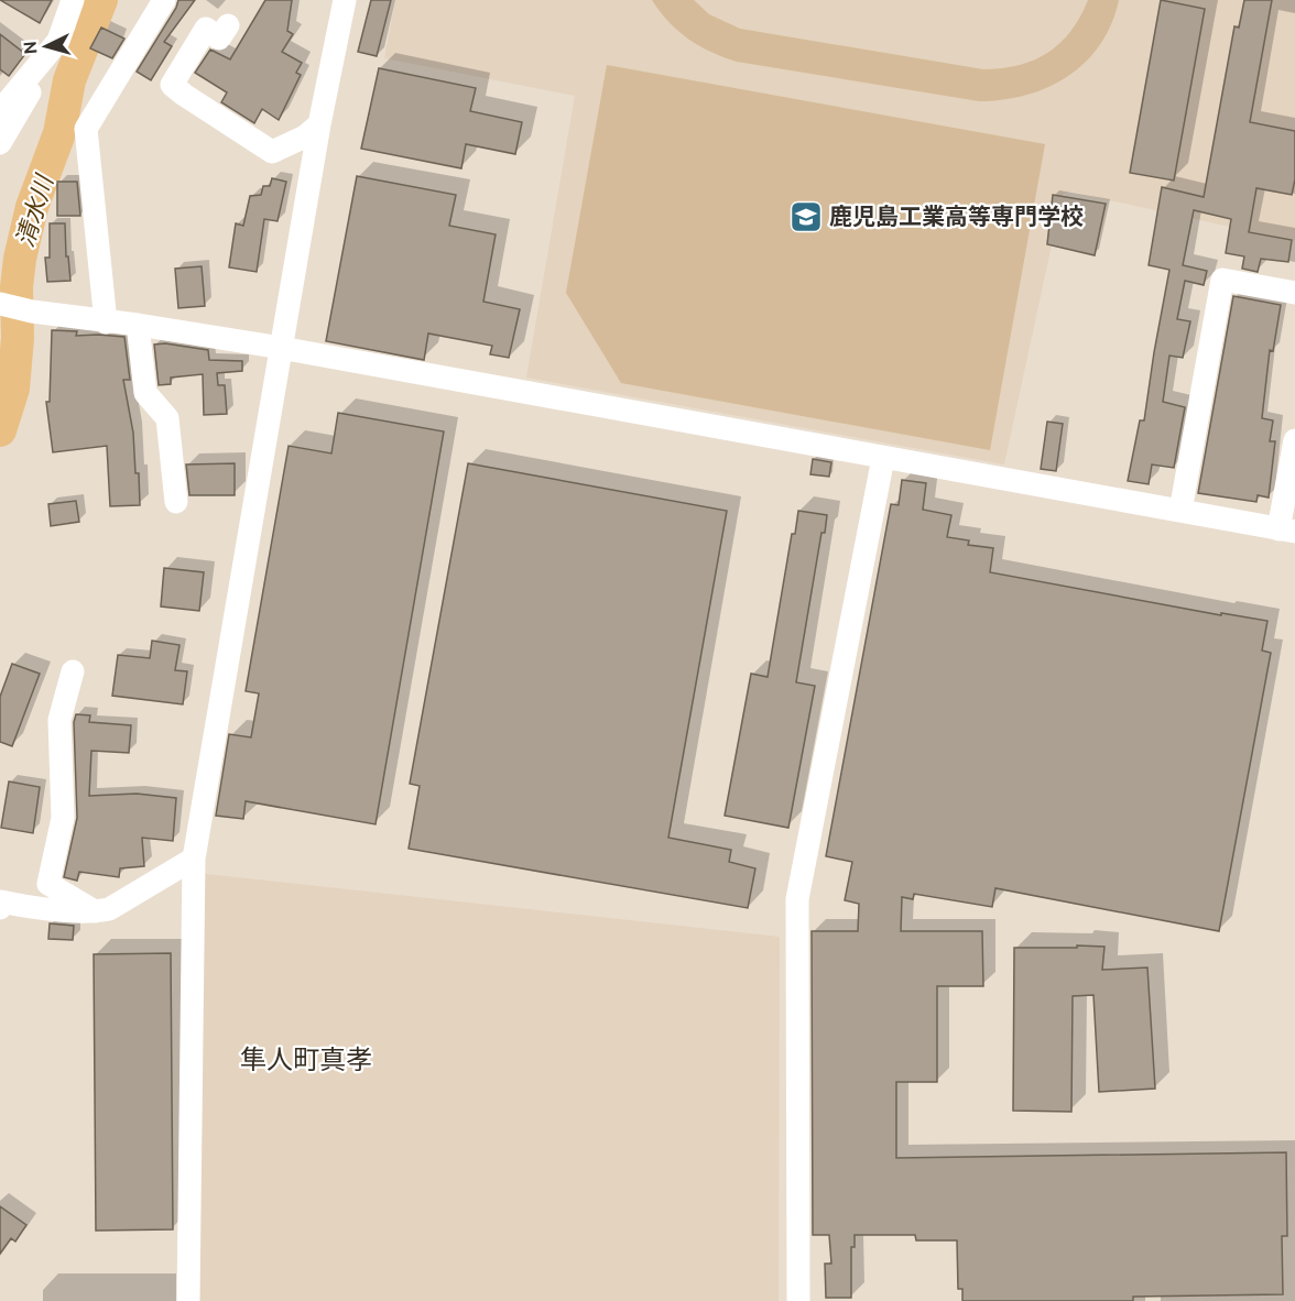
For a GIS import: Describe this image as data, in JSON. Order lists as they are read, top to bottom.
{
  "districts": ["隼人町真孝"],
  "water": ["清水川"],
  "places": {
    "school or university": ["鹿児島工業高等専門学校"]
  },
  "north": "left"
}
